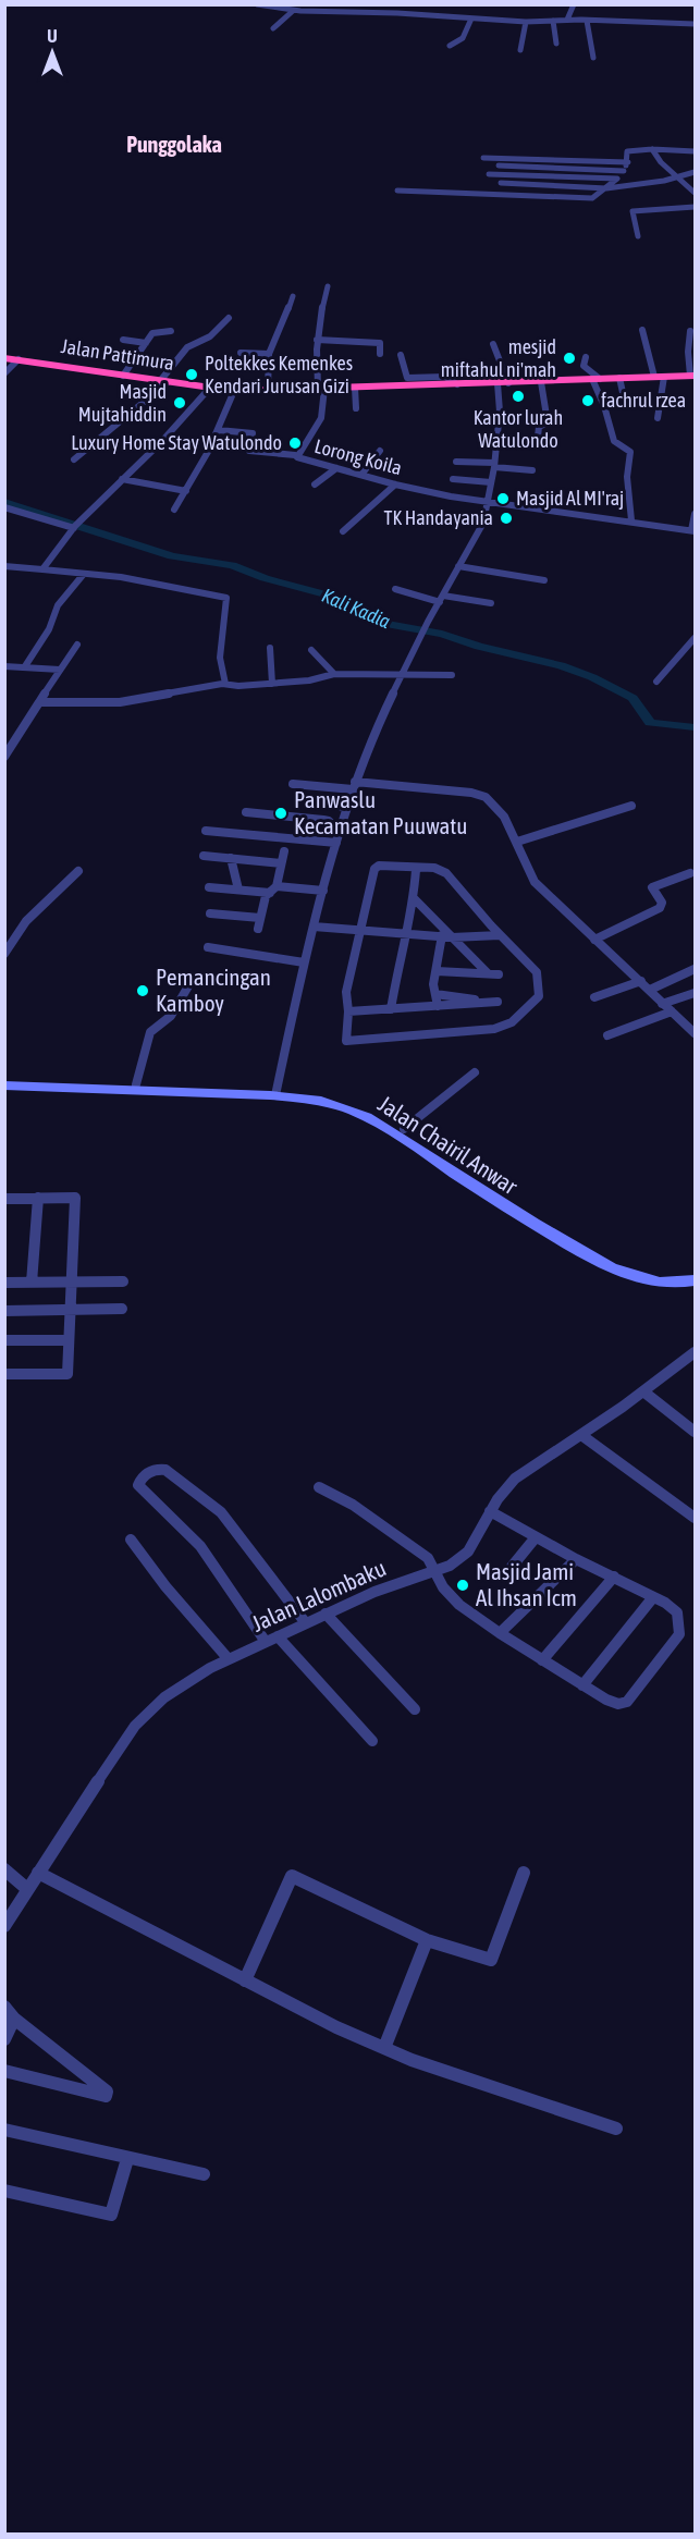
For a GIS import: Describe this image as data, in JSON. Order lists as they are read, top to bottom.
{
  "streets": {
    "highway": ["Jalan Pattimura"],
    "main road": ["Jalan Chairil Anwar"],
    "street": ["Lorong Koila", "Jalan Lalombaku"]
  },
  "crossings": [
    ["Jalan Pattimura", "Lorong Koila"]
  ],
  "districts": ["Punggolaka"],
  "water": ["Kali Kadia"],
  "places": [
    "mesjid miftahul ni'mah",
    "Poltekkes Kemenkes Kendari Jurusan Gizi",
    "Kantor lurah Watulondo",
    "fachrul rzea",
    "Masjid Mujtahiddin",
    "Luxury Home Stay Watulondo",
    "Masjid Al MI'raj",
    "TK Handayania",
    "Panwaslu Kecamatan Puuwatu",
    "Pemancingan Kamboy",
    "Masjid Jami Al Ihsan Icm"
  ],
  "north": "top"
}
